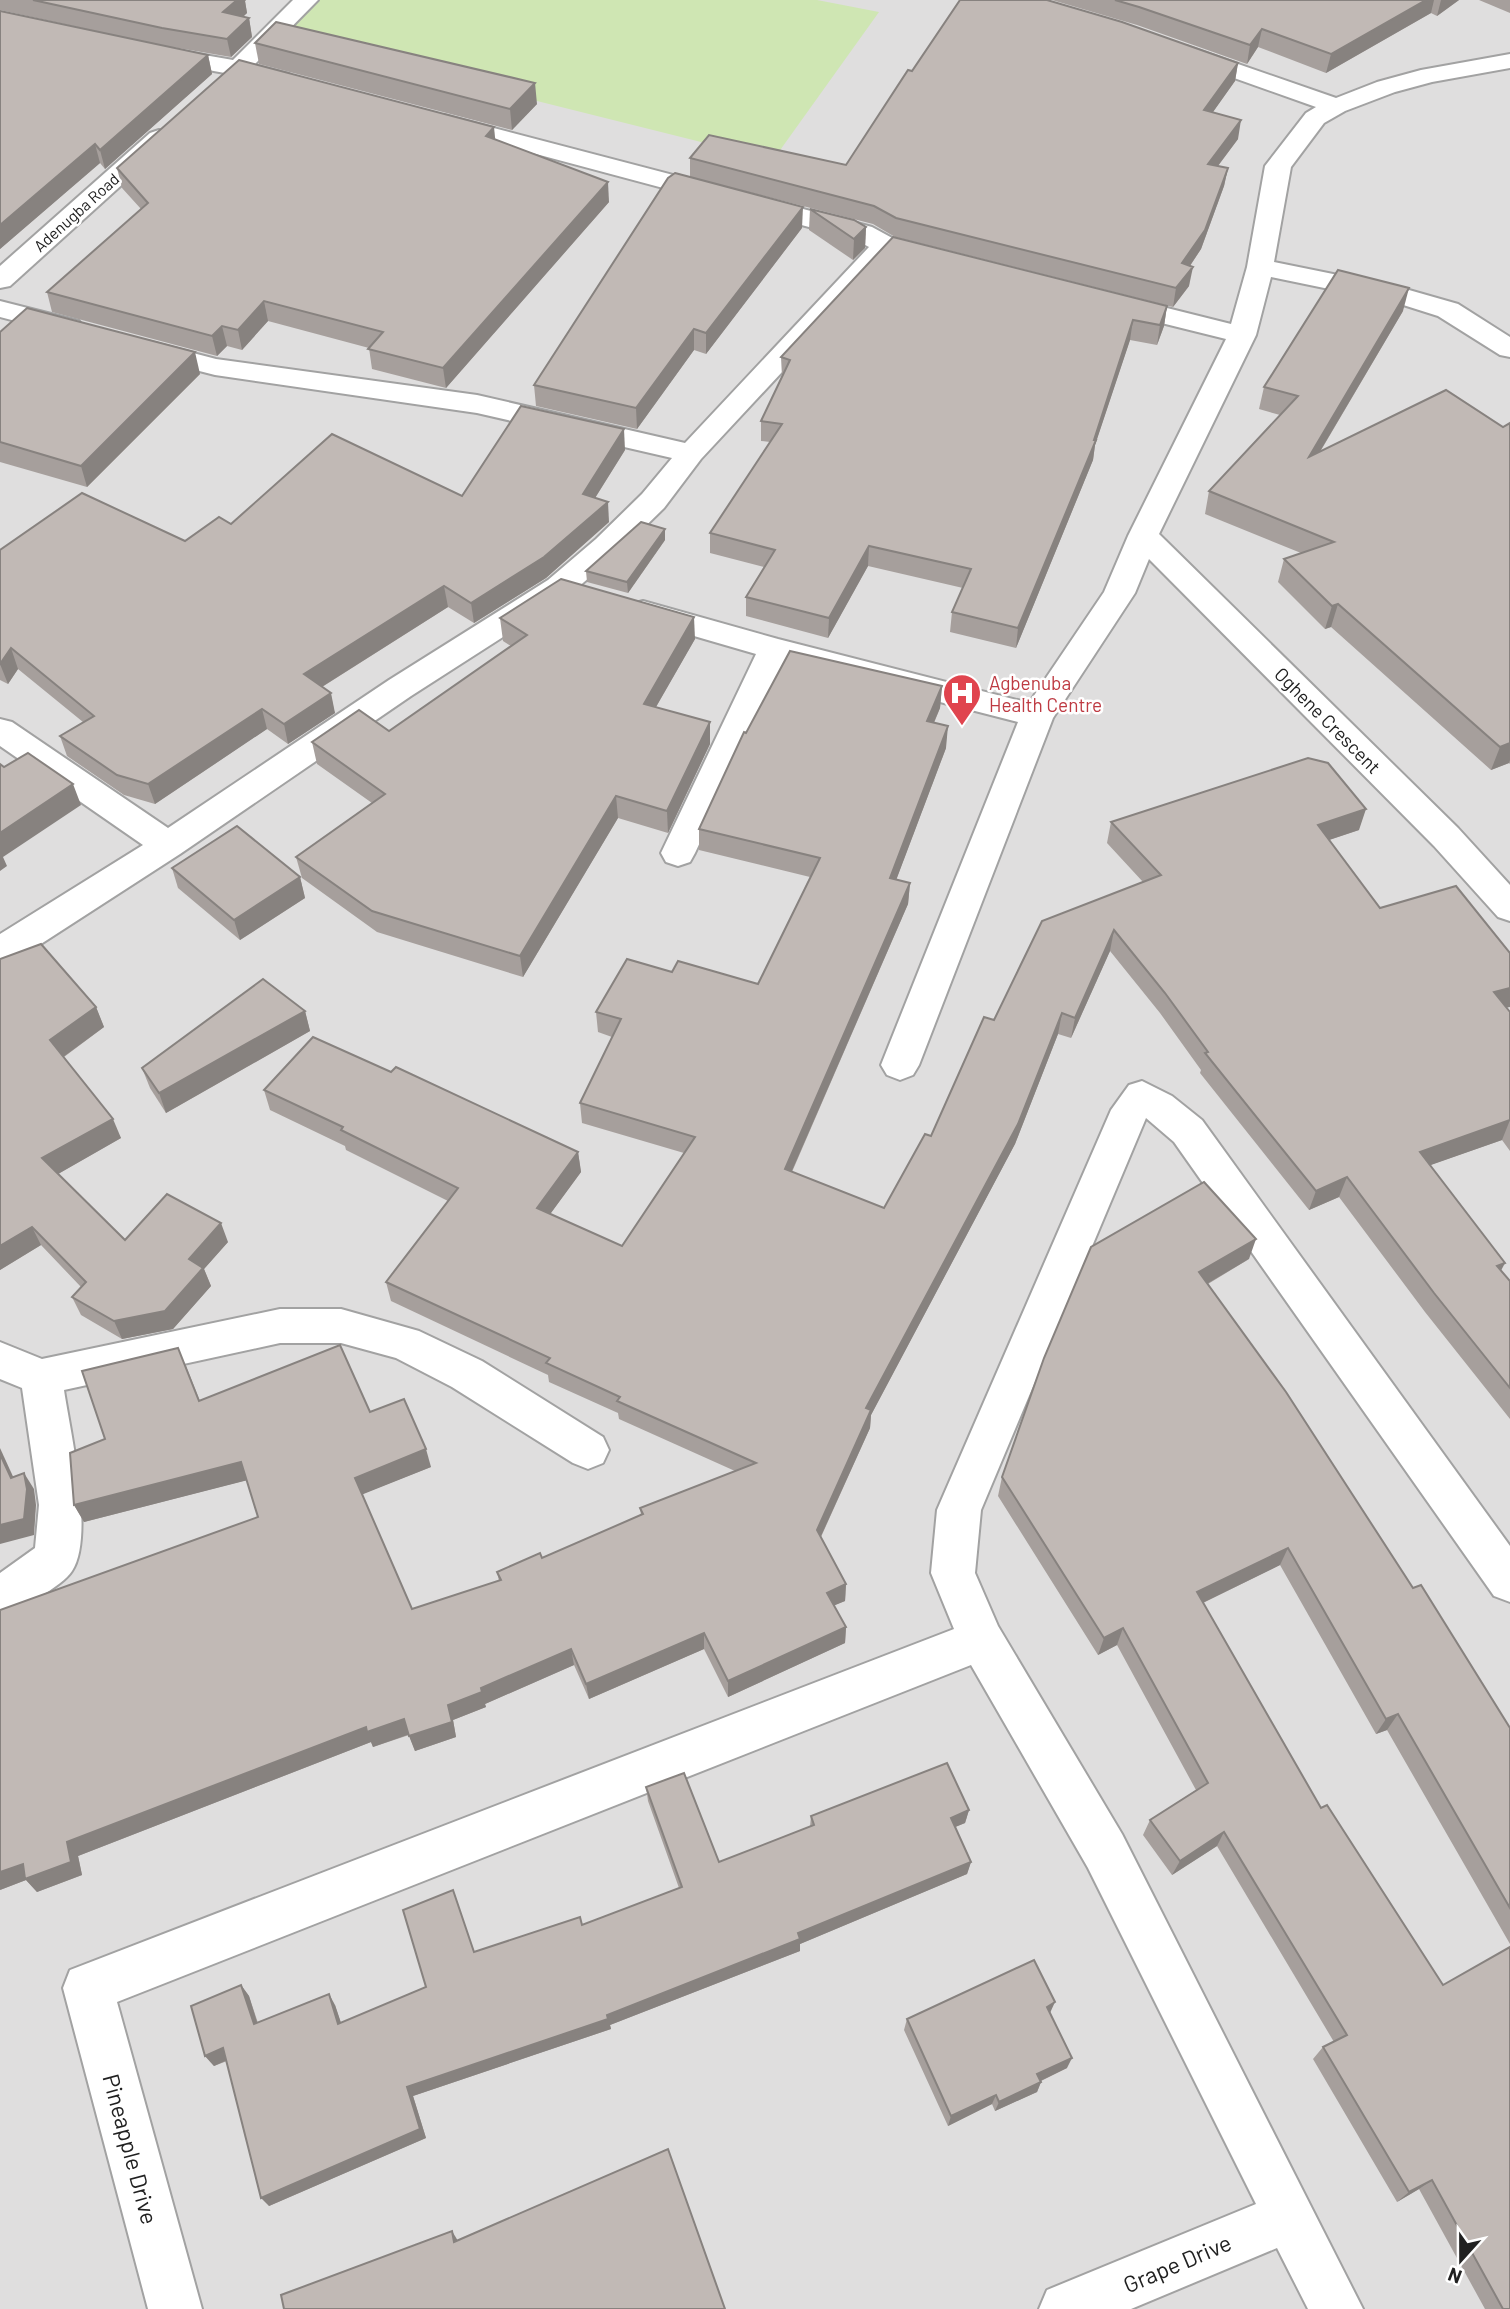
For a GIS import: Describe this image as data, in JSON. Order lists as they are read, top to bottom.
{
  "streets": {
    "street": [
      "Adenugba Road",
      "Oghene Crescent",
      "Pineapple Drive",
      "Grape Drive"
    ]
  },
  "places": {
    "hospital": ["Agbenuba Health Centre"]
  },
  "north": "bottom"
}
